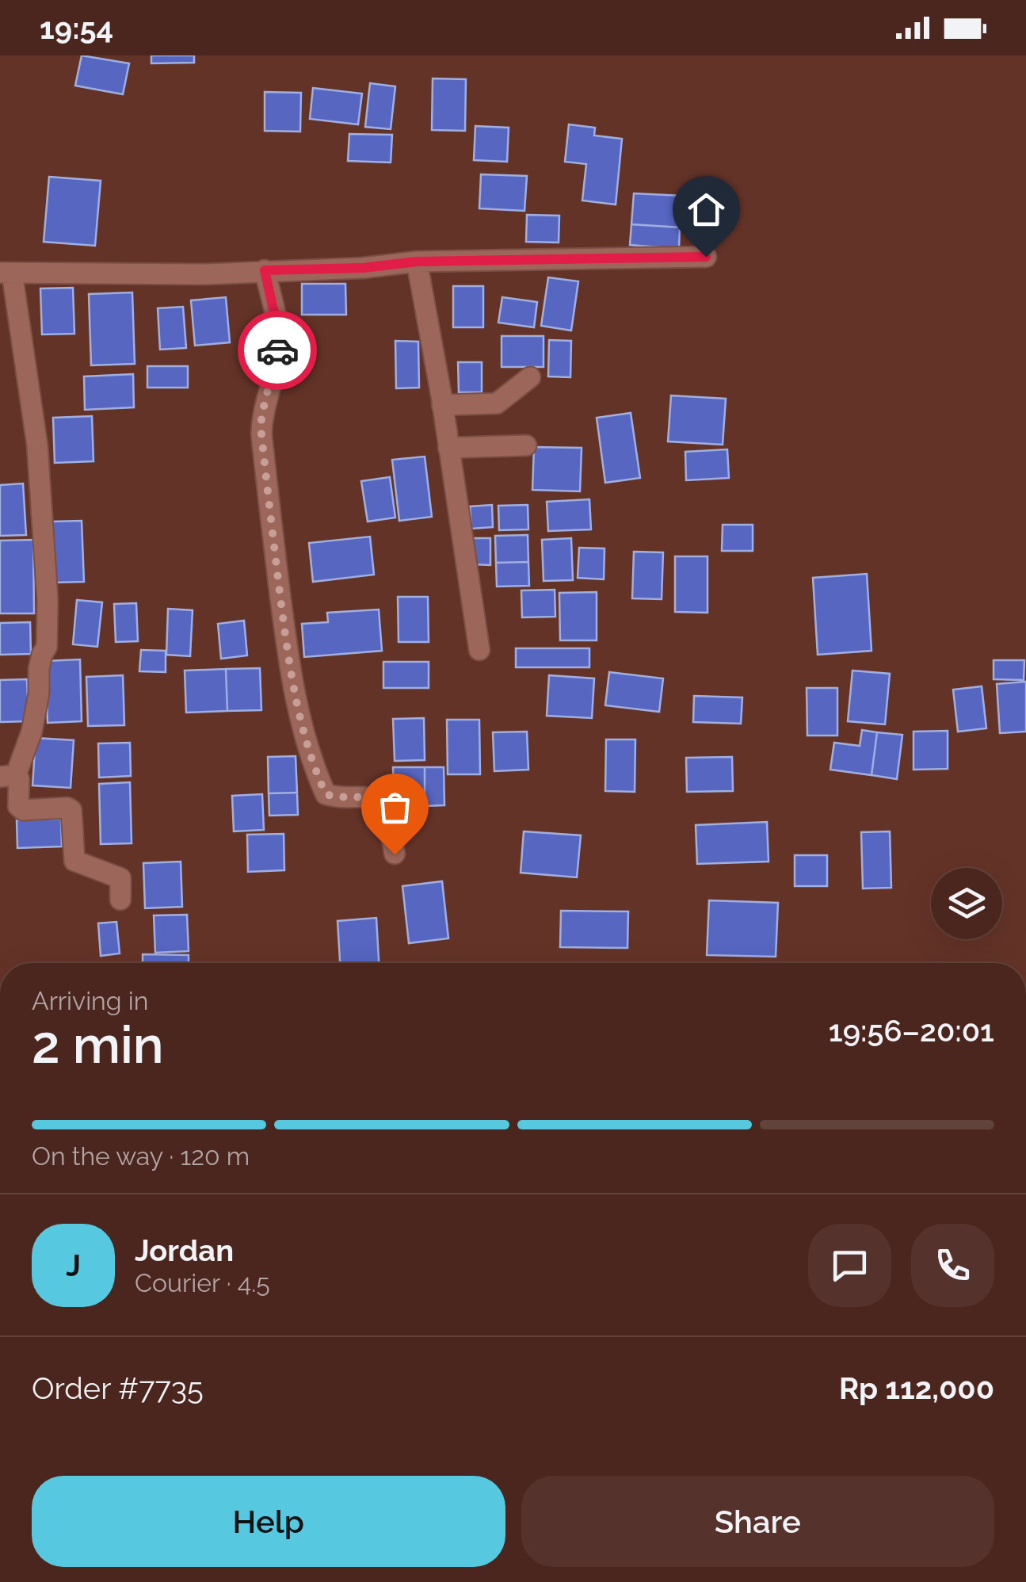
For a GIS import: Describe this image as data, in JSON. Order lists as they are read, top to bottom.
{
  "page": {
    "status": "19:54",
    "heading": ["2 min", "Arriving in", "19:56–20:01"],
    "panel": [
      "Jordan",
      "Courier · 4.5",
      "Order #7735",
      "Rp 112,000"
    ],
    "bar": "On the way · 120 m",
    "round": "J",
    "buttons": ["Help", "Share"]
  }
}
